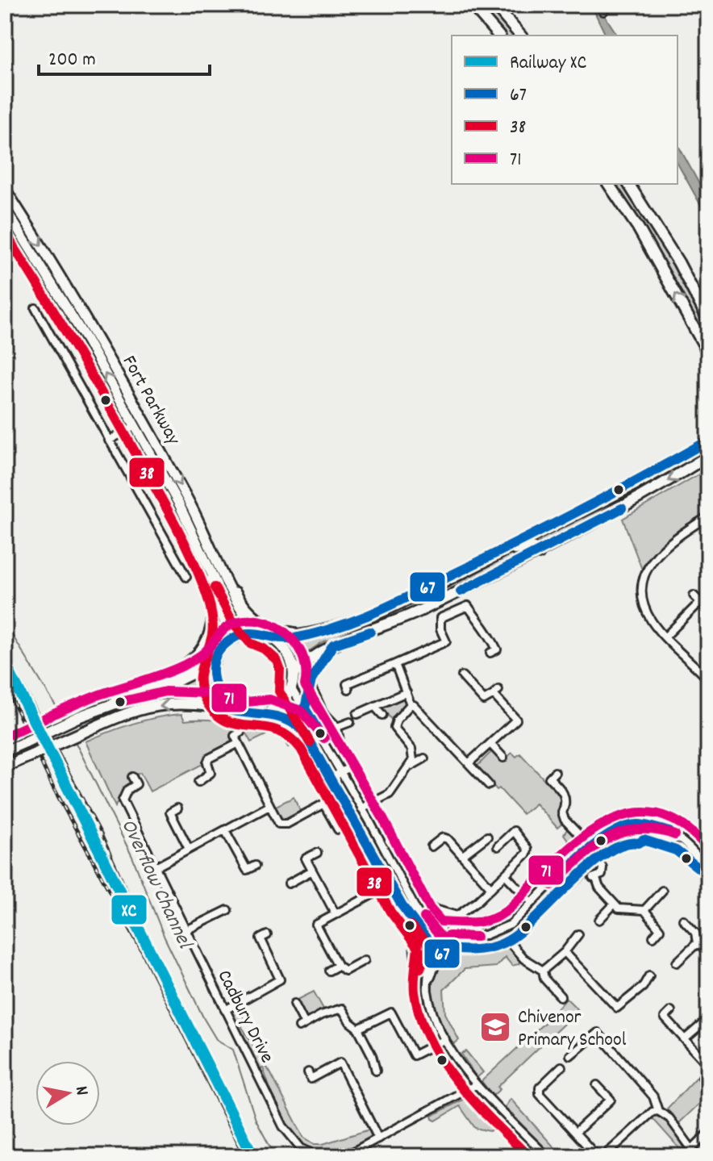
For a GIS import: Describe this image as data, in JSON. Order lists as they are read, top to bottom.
{
  "streets": {
    "main road": ["Fort Parkway"],
    "street": ["Cadbury Drive"]
  },
  "water": ["Overflow Channel"],
  "places": {
    "school or university": ["Chivenor Primary School"]
  },
  "lines": [
    "transit line 38",
    "transit line 67",
    "transit line 71",
    "rail line XC"
  ],
  "legend": [
    "Railway XC",
    "67",
    "38",
    "71"
  ],
  "scale_bar": "200 m",
  "north": "right"
}
